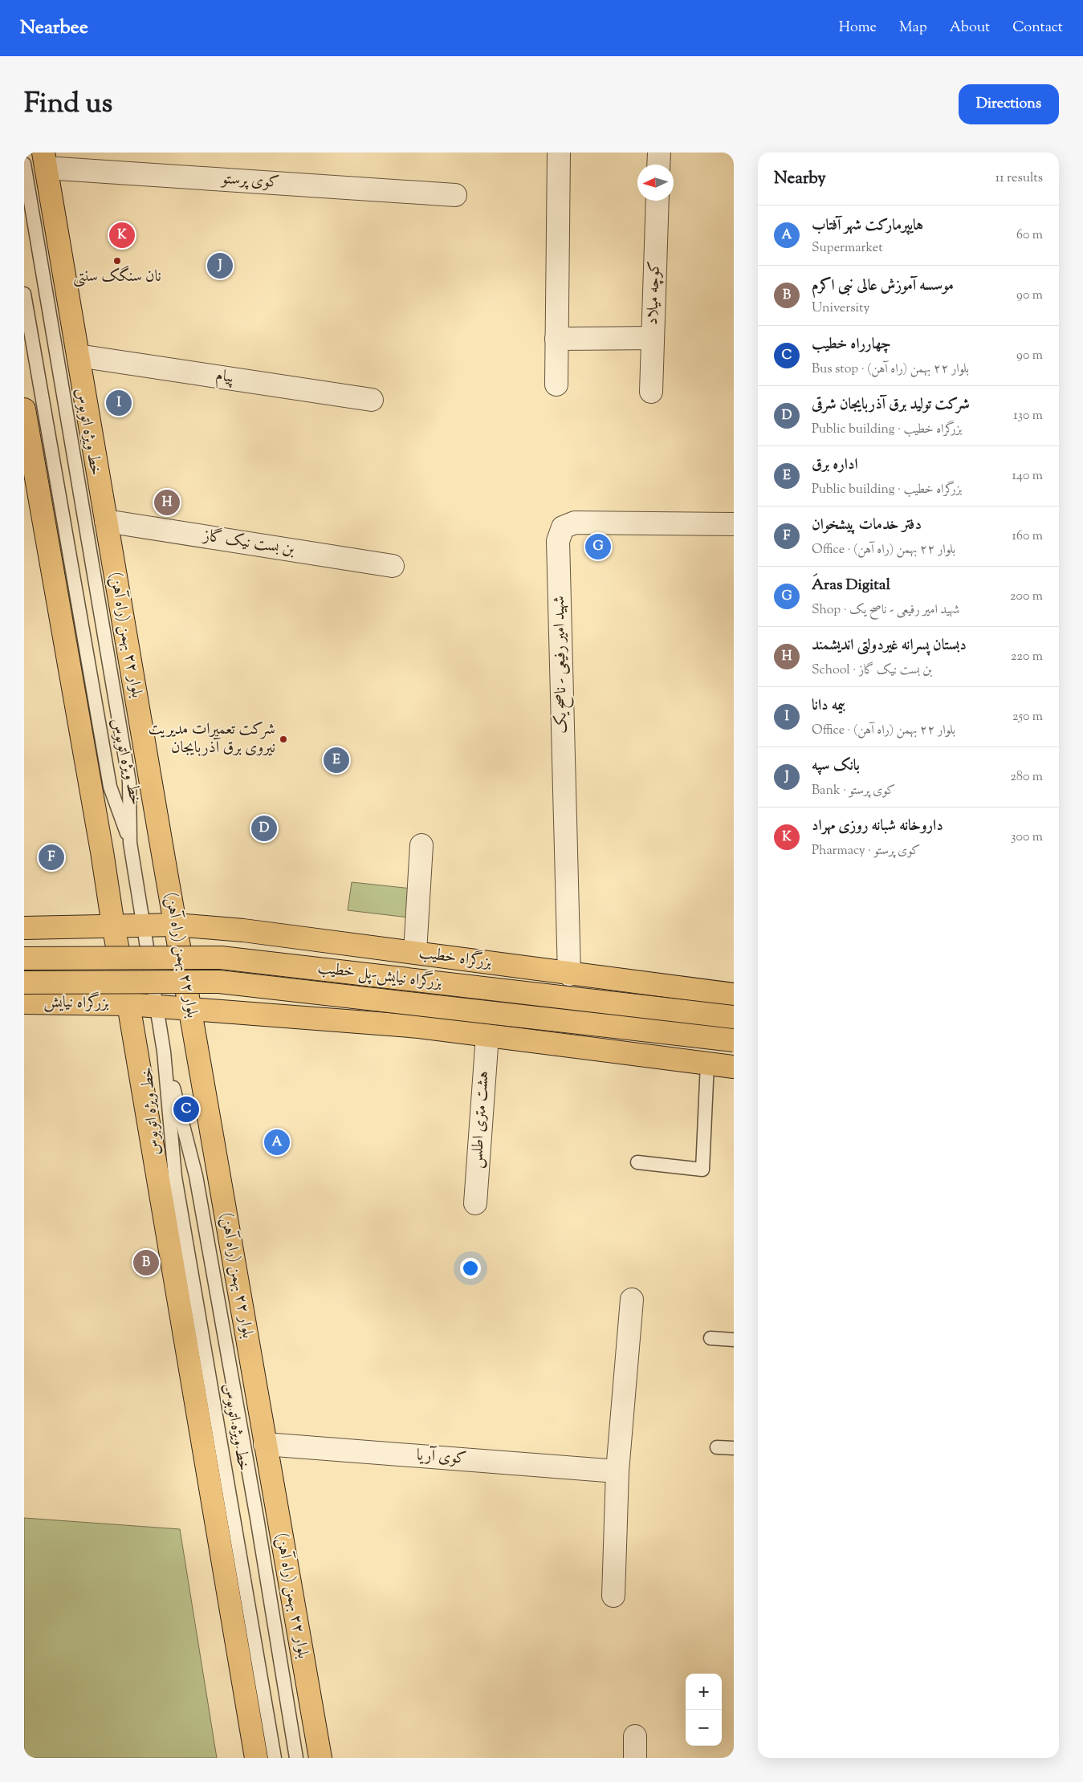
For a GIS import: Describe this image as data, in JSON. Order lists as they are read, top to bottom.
{
  "streets": {
    "main road": [
      "بلوار ۲۲ بهمن (راه آهن)",
      "بزرگراه خطیب",
      "بزرگراه نیایش-پل خطیب",
      "بزرگراه نیایش"
    ],
    "street": [
      "کوی پرستو",
      "کوچه میلاد",
      "پیام",
      "بن بست نیک گاز",
      "شهید امیر رفیعی - ناصح یک",
      "هشت متری اطلس",
      "کوی آریا"
    ],
    "lane": ["خط ویژه اتوبوس"]
  },
  "crossings": [
    ["کوی پرستو", "بلوار ۲۲ بهمن (راه آهن)"],
    ["پیام", "بلوار ۲۲ بهمن (راه آهن)"],
    ["بن بست نیک گاز", "بلوار ۲۲ بهمن (راه آهن)"],
    ["بلوار ۲۲ بهمن (راه آهن)", "بزرگراه خطیب"],
    ["بلوار ۲۲ بهمن (راه آهن)", "بزرگراه نیایش"],
    ["بلوار ۲۲ بهمن (راه آهن)", "کوی آریا"],
    ["شهید امیر رفیعی - ناصح یک", "بزرگراه خطیب"]
  ],
  "places": ["نان سنگک سنتی", "شرکت تعمیرات مدیریت نیروی برق آذربایجان"],
  "north": "left",
  "page": {
    "header": "Nearbee",
    "nav": [
      "Home",
      "Map",
      "About",
      "Contact"
    ],
    "title": "Find us",
    "buttons": "Directions",
    "heading": ["Nearby", "11 results"],
    "list": [
      {
        "mark": "A",
        "name": "هایپرمارکت شهر آفتاب",
        "note": "Supermarket",
        "value": "60 m"
      },
      {
        "mark": "B",
        "name": "موسسه آموزش عالی نبی اکرم",
        "note": "University",
        "value": "90 m"
      },
      {
        "mark": "C",
        "name": "چهارراه خطیب",
        "note": "Bus stop · بلوار ۲۲ بهمن (راه آهن)",
        "value": "90 m"
      },
      {
        "mark": "D",
        "name": "شرکت تولید برق آذربایجان شرقی",
        "note": "Public building · بزرگراه خطیب",
        "value": "130 m"
      },
      {
        "mark": "E",
        "name": "اداره برق",
        "note": "Public building · بزرگراه خطیب",
        "value": "140 m"
      },
      {
        "mark": "F",
        "name": "دفتر خدمات پیشخوان",
        "note": "Office · بلوار ۲۲ بهمن (راه آهن)",
        "value": "160 m"
      },
      {
        "mark": "G",
        "name": "َAras Digital",
        "note": "Shop · شهید امیر رفیعی - ناصح یک",
        "value": "200 m"
      },
      {
        "mark": "H",
        "name": "دبستان پسرانه غیردولتی اندیشمند",
        "note": "School · بن بست نیک گاز",
        "value": "220 m"
      },
      {
        "mark": "I",
        "name": "بیمه دانا",
        "note": "Office · بلوار ۲۲ بهمن (راه آهن)",
        "value": "250 m"
      },
      {
        "mark": "J",
        "name": "بانک سپه",
        "note": "Bank · کوی پرستو",
        "value": "280 m"
      },
      {
        "mark": "K",
        "name": "داروخانه شبانه روزی مهراد",
        "note": "Pharmacy · کوی پرستو",
        "value": "300 m"
      }
    ],
    "pins": [
      "K",
      "J",
      "I",
      "H",
      "G",
      "E",
      "D",
      "F",
      "C",
      "A",
      "B"
    ],
    "map_buttons": ["+", "−"]
  }
}
